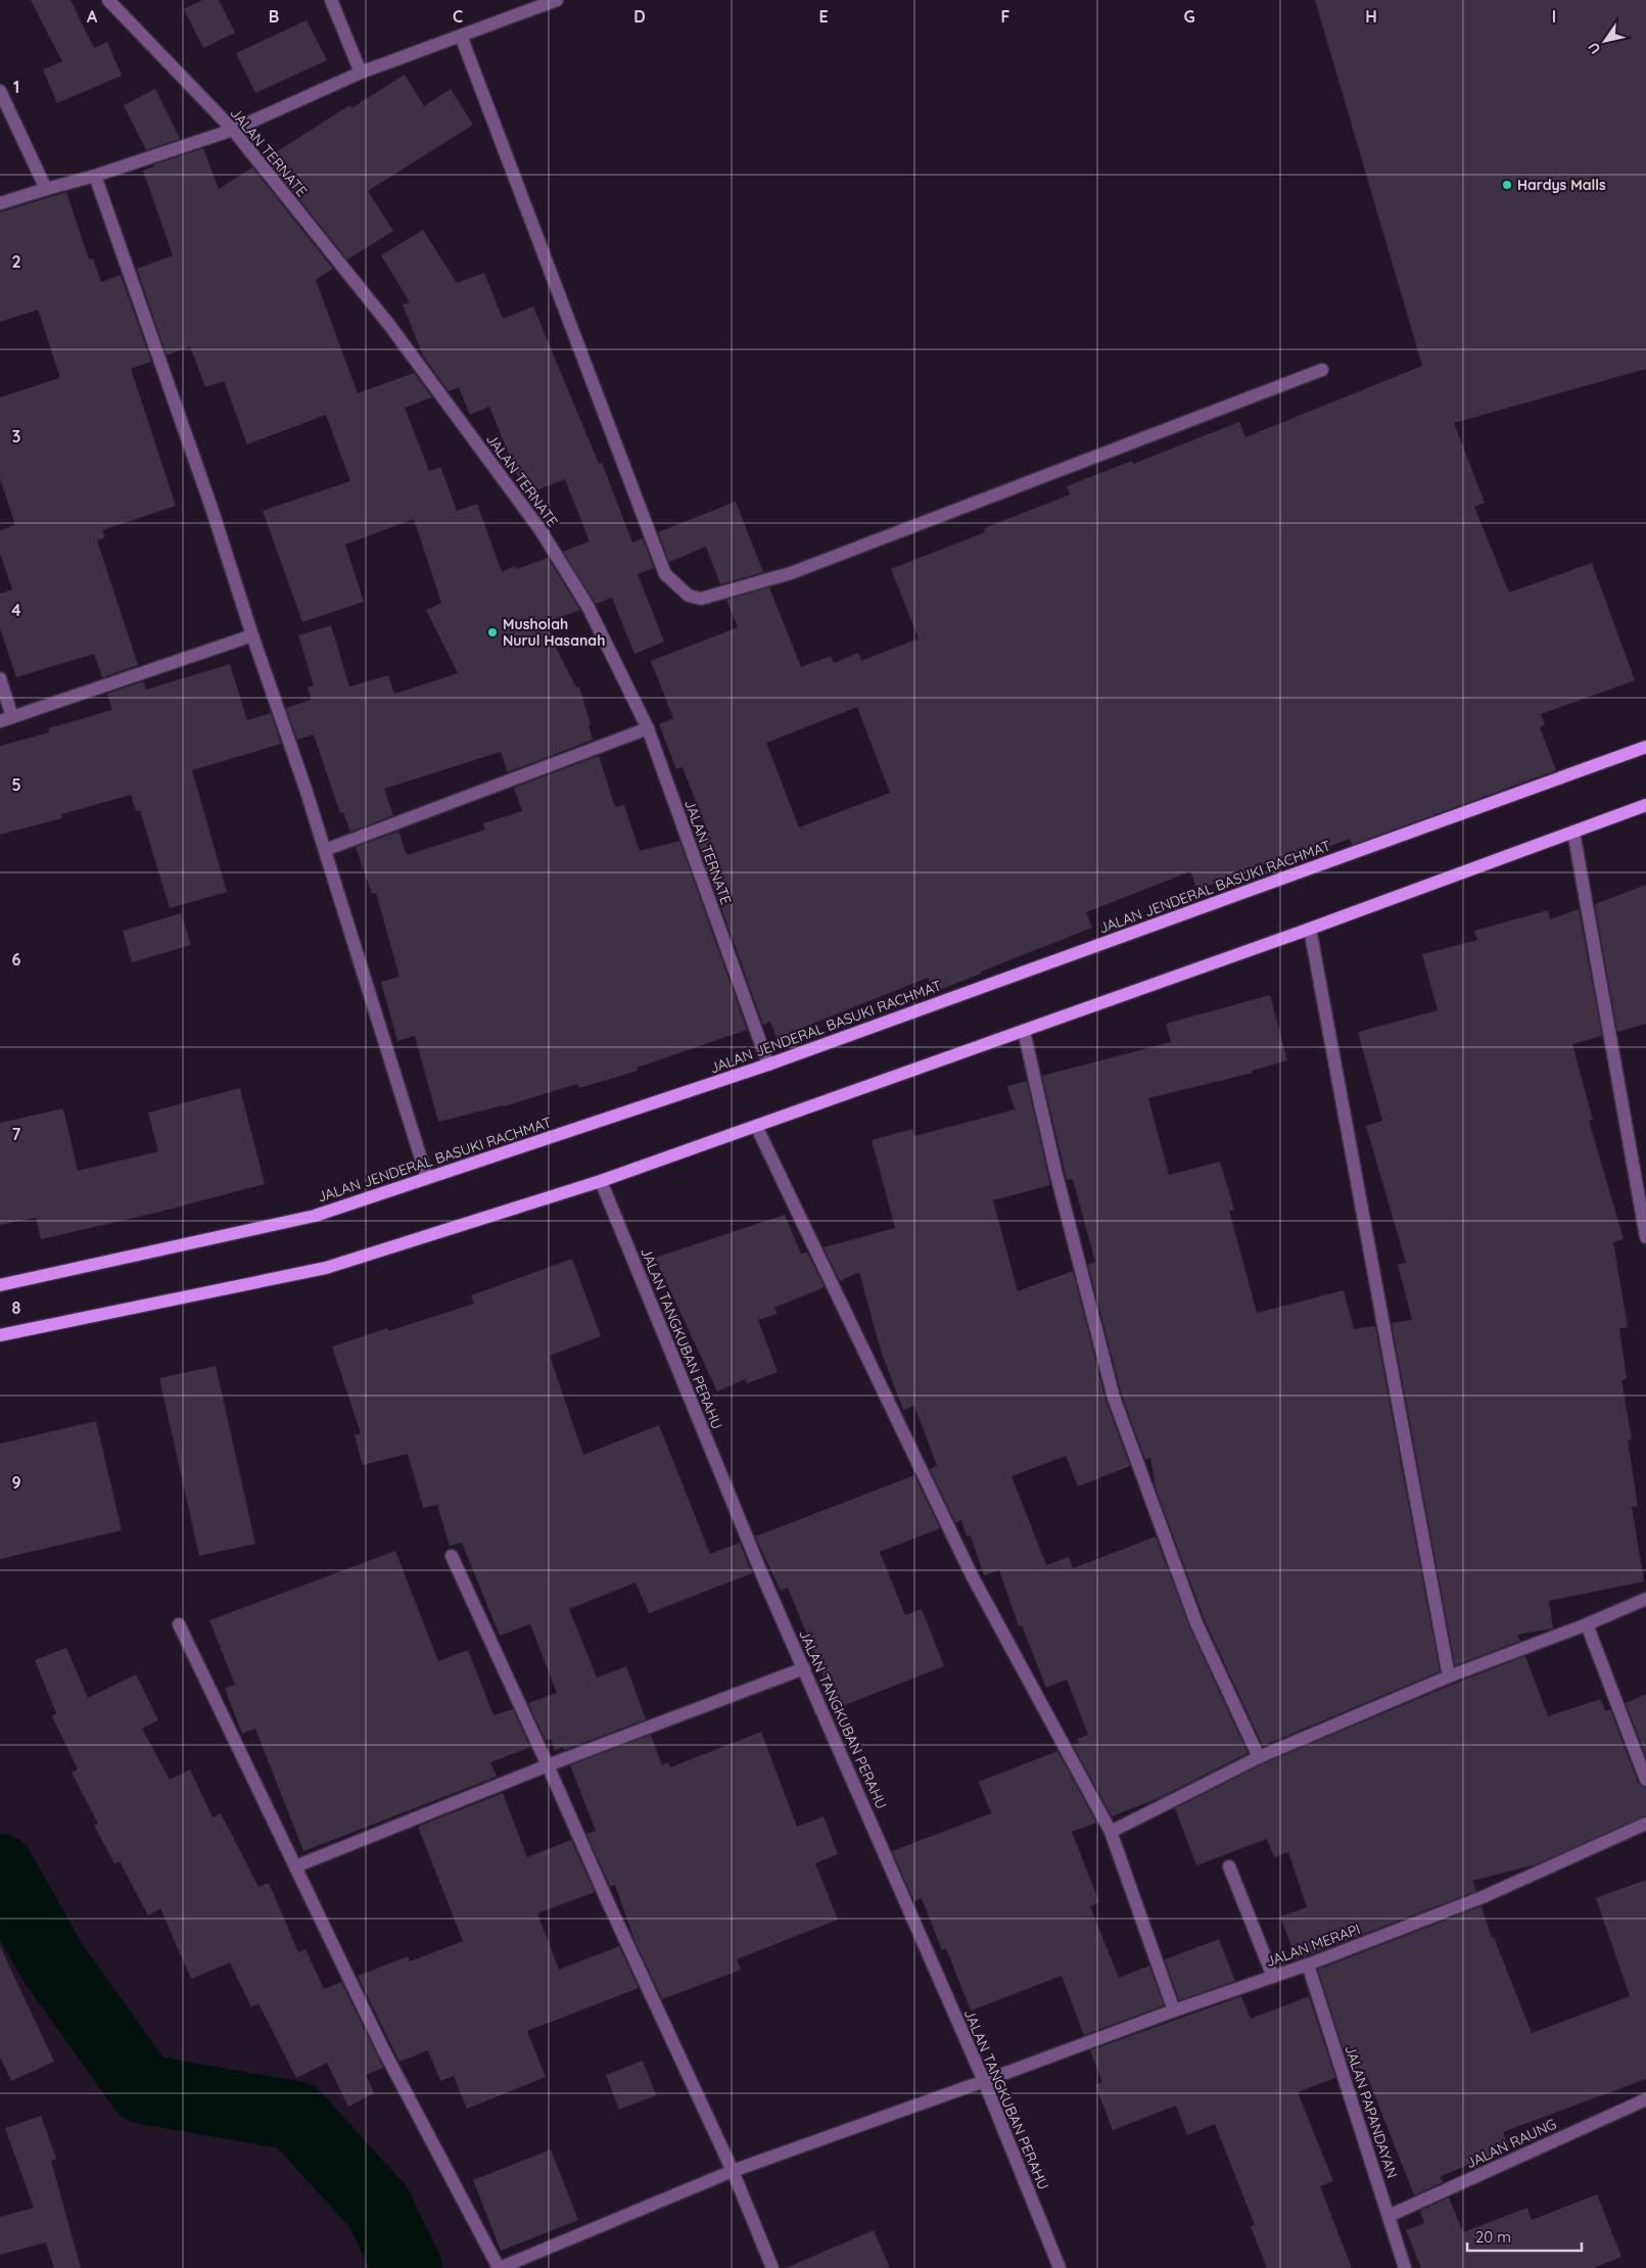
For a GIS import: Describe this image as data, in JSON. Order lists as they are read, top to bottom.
{
  "streets": {
    "main road": ["JALAN JENDERAL BASUKI RACHMAT"],
    "street": [
      "JALAN TERNATE",
      "JALAN TANGKUBAN PERAHU",
      "JALAN MERAPI",
      "JALAN PAPANDAYAN",
      "JALAN RAUNG"
    ]
  },
  "crossings": [
    ["JALAN TERNATE", "JALAN JENDERAL BASUKI RACHMAT"],
    ["JALAN TANGKUBAN PERAHU", "JALAN MERAPI"],
    ["JALAN MERAPI", "JALAN PAPANDAYAN"],
    ["JALAN PAPANDAYAN", "JALAN RAUNG"]
  ],
  "places": ["Hardys Malls", "Musholah Nurul Hasanah"],
  "scale_bar": "20 m",
  "north": "bottom left",
  "grid": {
    "columns": [
      "A",
      "B",
      "C",
      "D",
      "E",
      "F",
      "G",
      "H",
      "I"
    ],
    "rows": [
      "1",
      "2",
      "3",
      "4",
      "5",
      "6",
      "7",
      "8",
      "9"
    ]
  }
}
